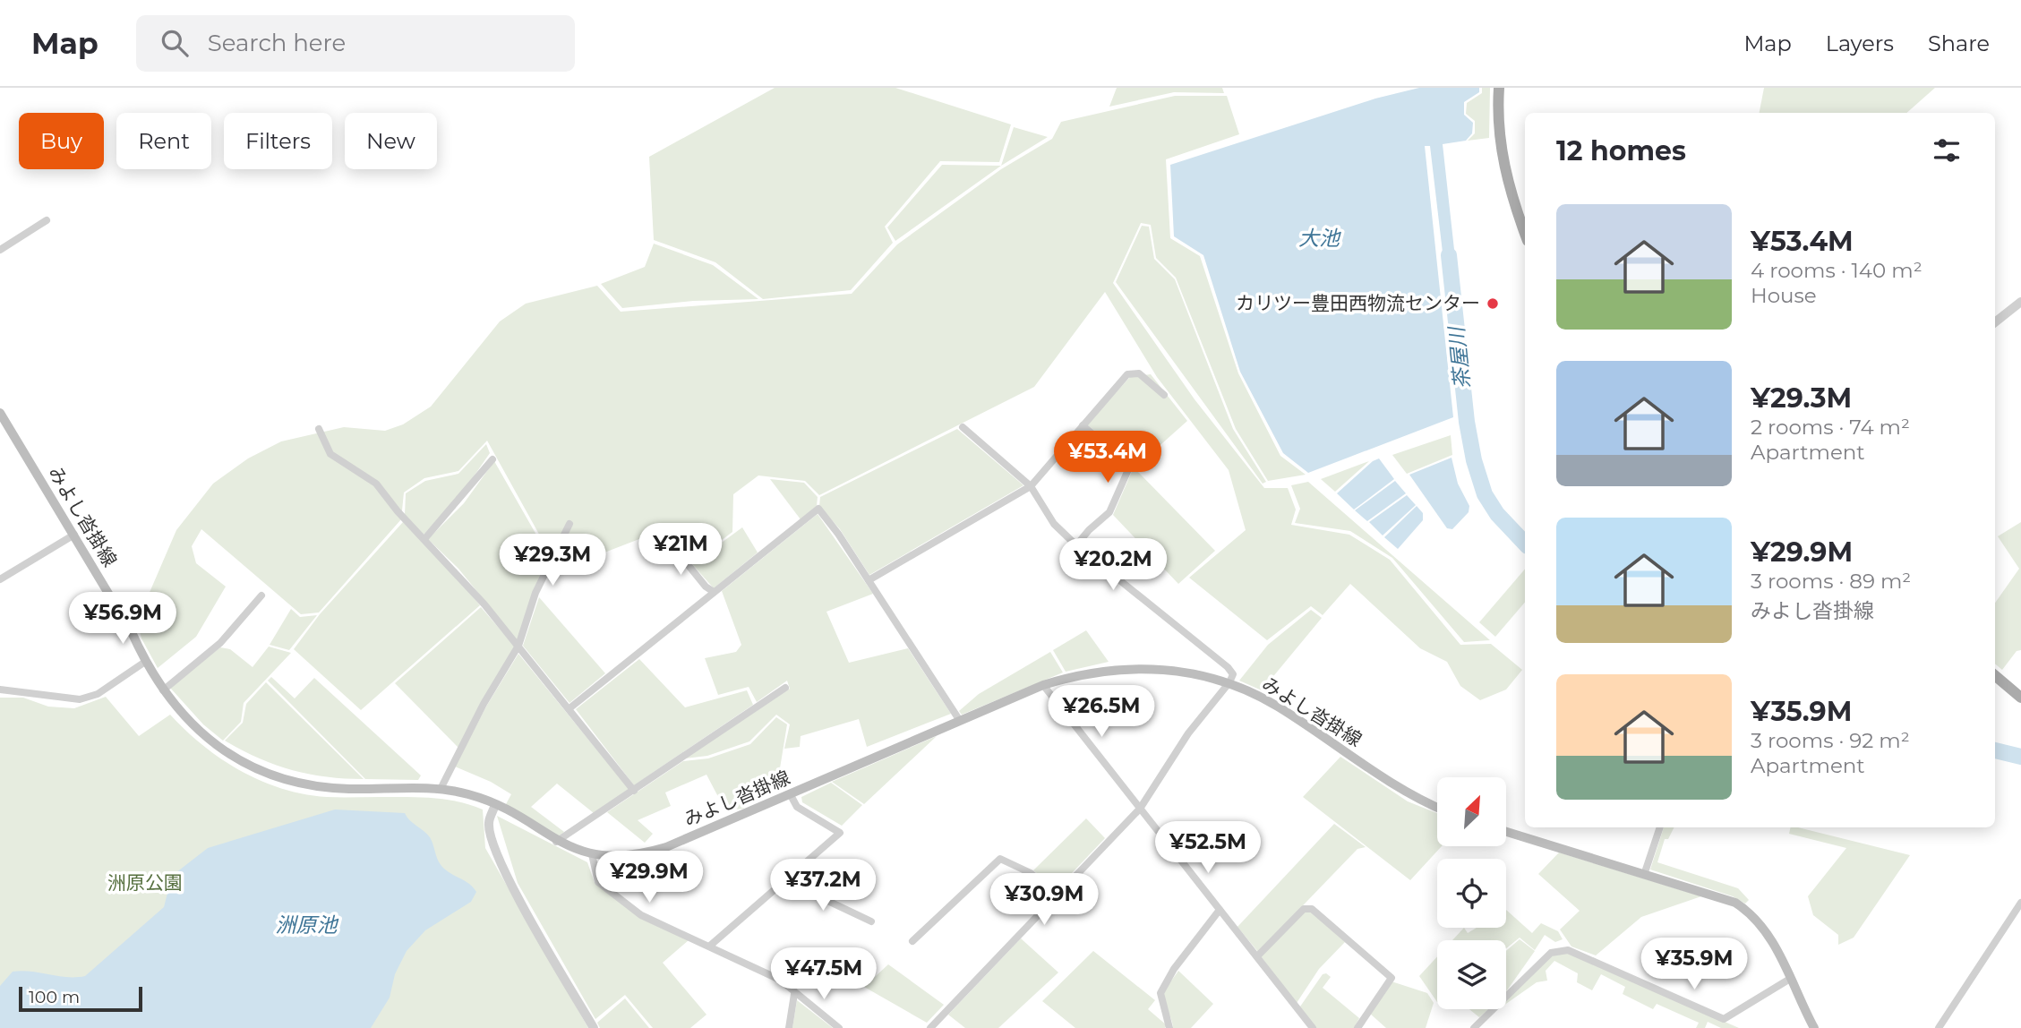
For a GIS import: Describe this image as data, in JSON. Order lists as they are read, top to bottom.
{
  "streets": {
    "main road": ["みよし沓掛線"]
  },
  "water": ["大池", "茶屋川", "洲原池"],
  "parks": ["洲原公園"],
  "places": ["カリツー豊田西物流センター"],
  "scale_bar": "100 m",
  "north": "top right",
  "page": {
    "header": "Map",
    "search": "Search here",
    "nav": ["Map", "Layers", "Share"],
    "chip": [
      "Buy",
      "Rent",
      "Filters",
      "New"
    ],
    "heading": "12 homes",
    "list": [
      {
        "name": "¥53.4M",
        "note": "4 rooms · 140 m² · House"
      },
      {
        "name": "¥29.3M",
        "note": "2 rooms · 74 m² · Apartment"
      },
      {
        "name": "¥29.9M",
        "note": "3 rooms · 89 m² · みよし沓掛線"
      },
      {
        "name": "¥35.9M",
        "note": "3 rooms · 92 m² · Apartment"
      }
    ],
    "price": [
      "¥53.4M",
      "¥21M",
      "¥29.3M",
      "¥20.2M",
      "¥56.9M",
      "¥26.5M",
      "¥52.5M",
      "¥29.9M",
      "¥37.2M",
      "¥30.9M",
      "¥35.9M",
      "¥47.5M"
    ],
    "scale": "100 m"
  }
}
